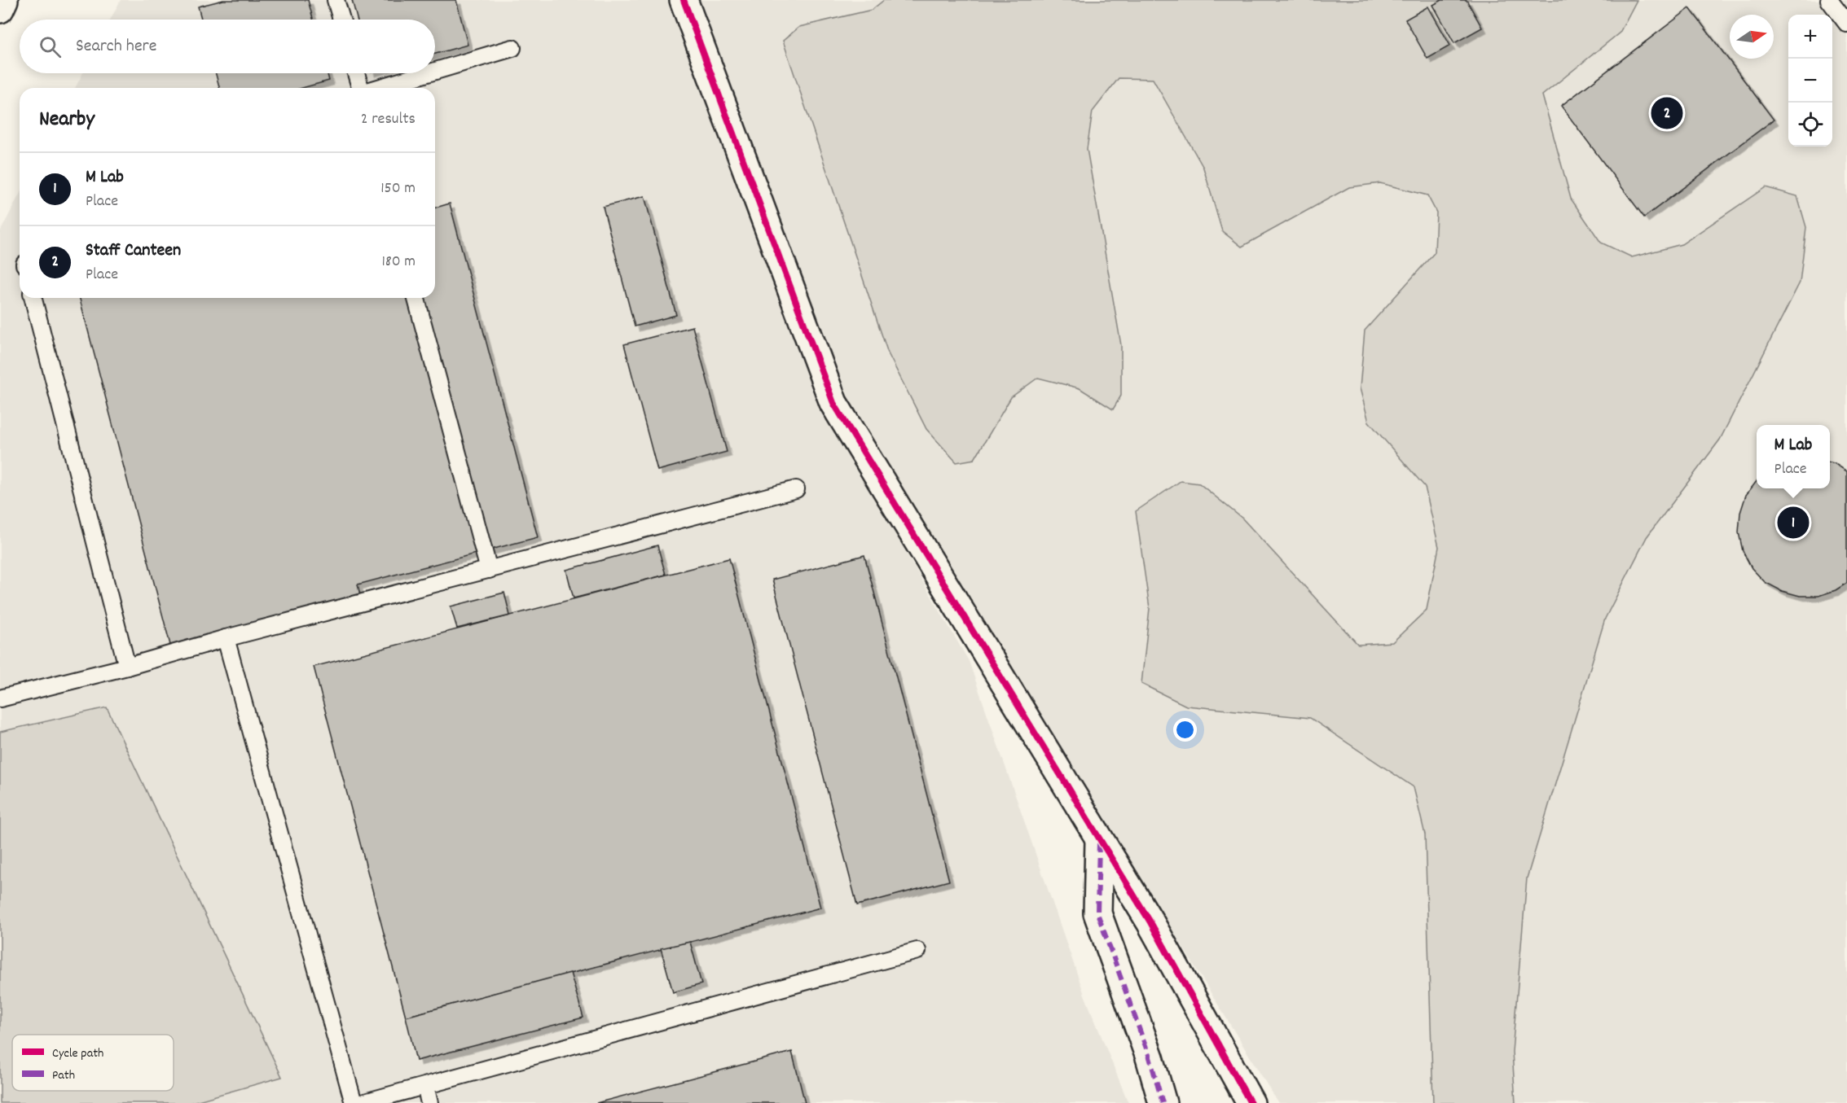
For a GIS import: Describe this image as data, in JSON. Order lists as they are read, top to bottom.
{
  "legend": ["Cycle path", "Path"],
  "north": "right",
  "page": {
    "map_buttons": ["+", "−"],
    "search": "Search here",
    "heading": ["Nearby", "2 results"],
    "pins": ["2", "1"],
    "list": [
      {
        "mark": "1",
        "name": "M Lab",
        "note": "Place",
        "value": "150 m"
      },
      {
        "mark": "2",
        "name": "Staff Canteen",
        "note": "Place",
        "value": "180 m"
      }
    ],
    "popup": ["M Lab", "Place"]
  }
}
